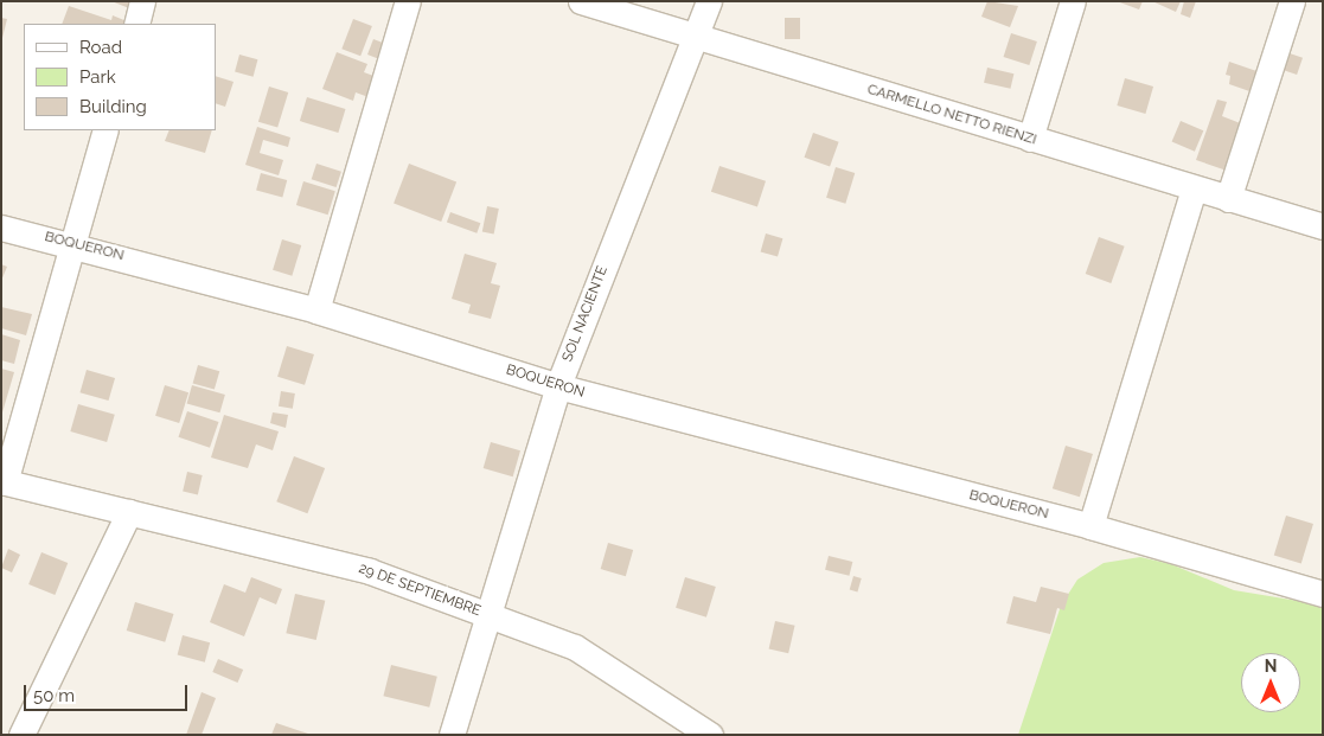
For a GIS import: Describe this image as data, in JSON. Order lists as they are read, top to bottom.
{
  "streets": {
    "street": [
      "CARMELLO NETTO RIENZI",
      "BOQUERON",
      "SOL NACIENTE",
      "29 DE SEPTIEMBRE"
    ]
  },
  "crossings": [
    ["CARMELLO NETTO RIENZI", "SOL NACIENTE"],
    ["BOQUERON", "SOL NACIENTE"],
    ["SOL NACIENTE", "29 DE SEPTIEMBRE"]
  ],
  "legend": ["Road", "Park", "Building"],
  "scale_bar": "50 m",
  "north": "top"
}
